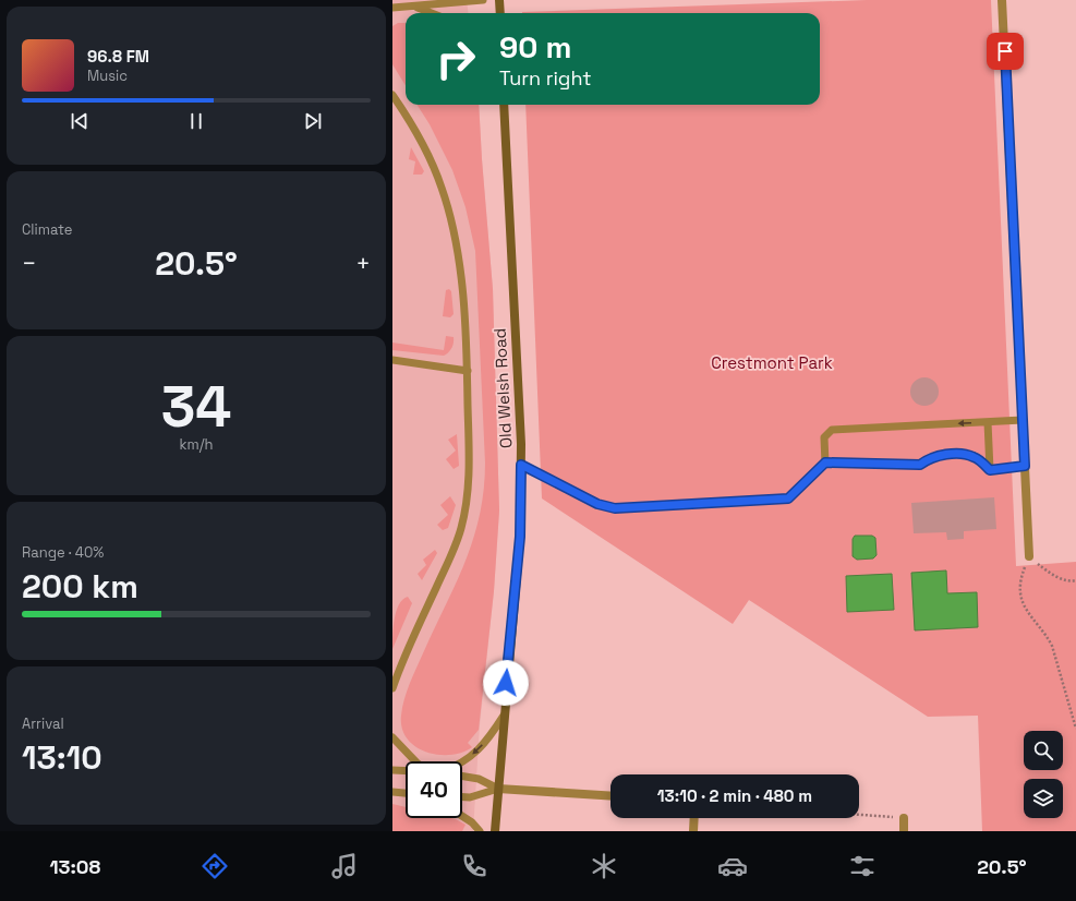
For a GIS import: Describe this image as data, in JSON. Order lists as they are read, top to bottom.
{
  "streets": {
    "street": ["Old Welsh Road"]
  },
  "parks": ["Crestmont Park"],
  "page": {
    "turn": ["90 m", "Turn right"],
    "song": ["96.8 FM", "Music"],
    "tile": [
      "Climate",
      ["34", "km/h"],
      ["Range · 40%", "200 km"],
      ["Arrival", "13:10"]
    ],
    "heat": ["−", "20.5°", "+"],
    "limit": "40",
    "trip": "13:10 · 2 min · 480 m",
    "tabs": ["13:08", "20.5°"]
  }
}
